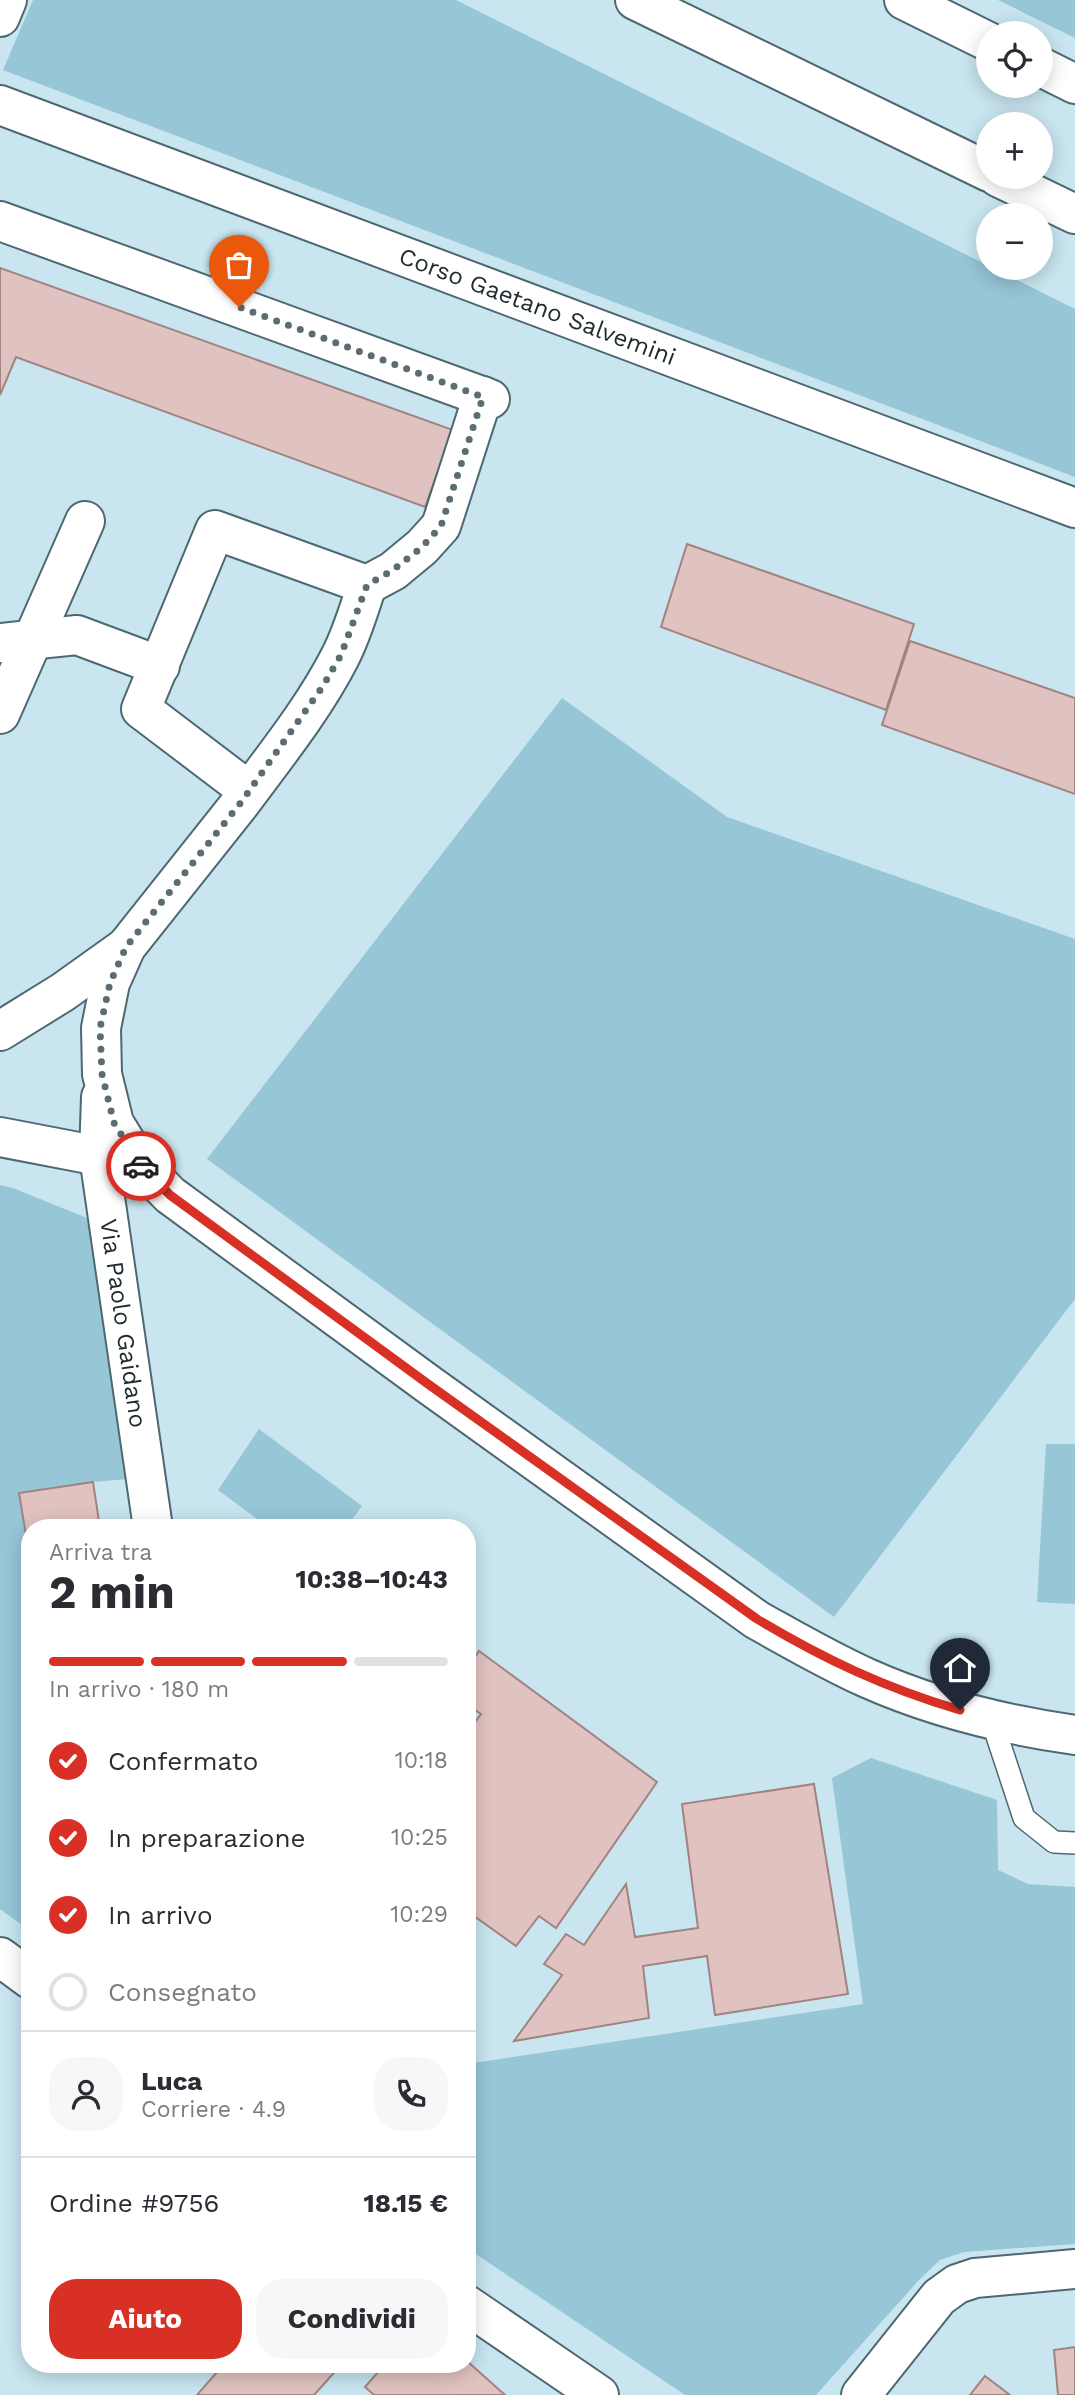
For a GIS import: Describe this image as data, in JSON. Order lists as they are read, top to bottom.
{
  "streets": {
    "street": ["Corso Gaetano Salvemini", "Via Paolo Gaidano"]
  },
  "page": {
    "map_buttons": ["+", "−"],
    "heading": ["2 min", "Arriva tra", "10:38–10:43"],
    "panel": [
      "Luca",
      "Corriere · 4.9",
      "Ordine #9756",
      "18.15 €"
    ],
    "bar": "In arrivo · 180 m",
    "list": [
      ["Confermato", "10:18"],
      ["In preparazione", "10:25"],
      ["In arrivo", "10:29"],
      "Consegnato"
    ],
    "buttons": ["Aiuto", "Condividi"]
  }
}
